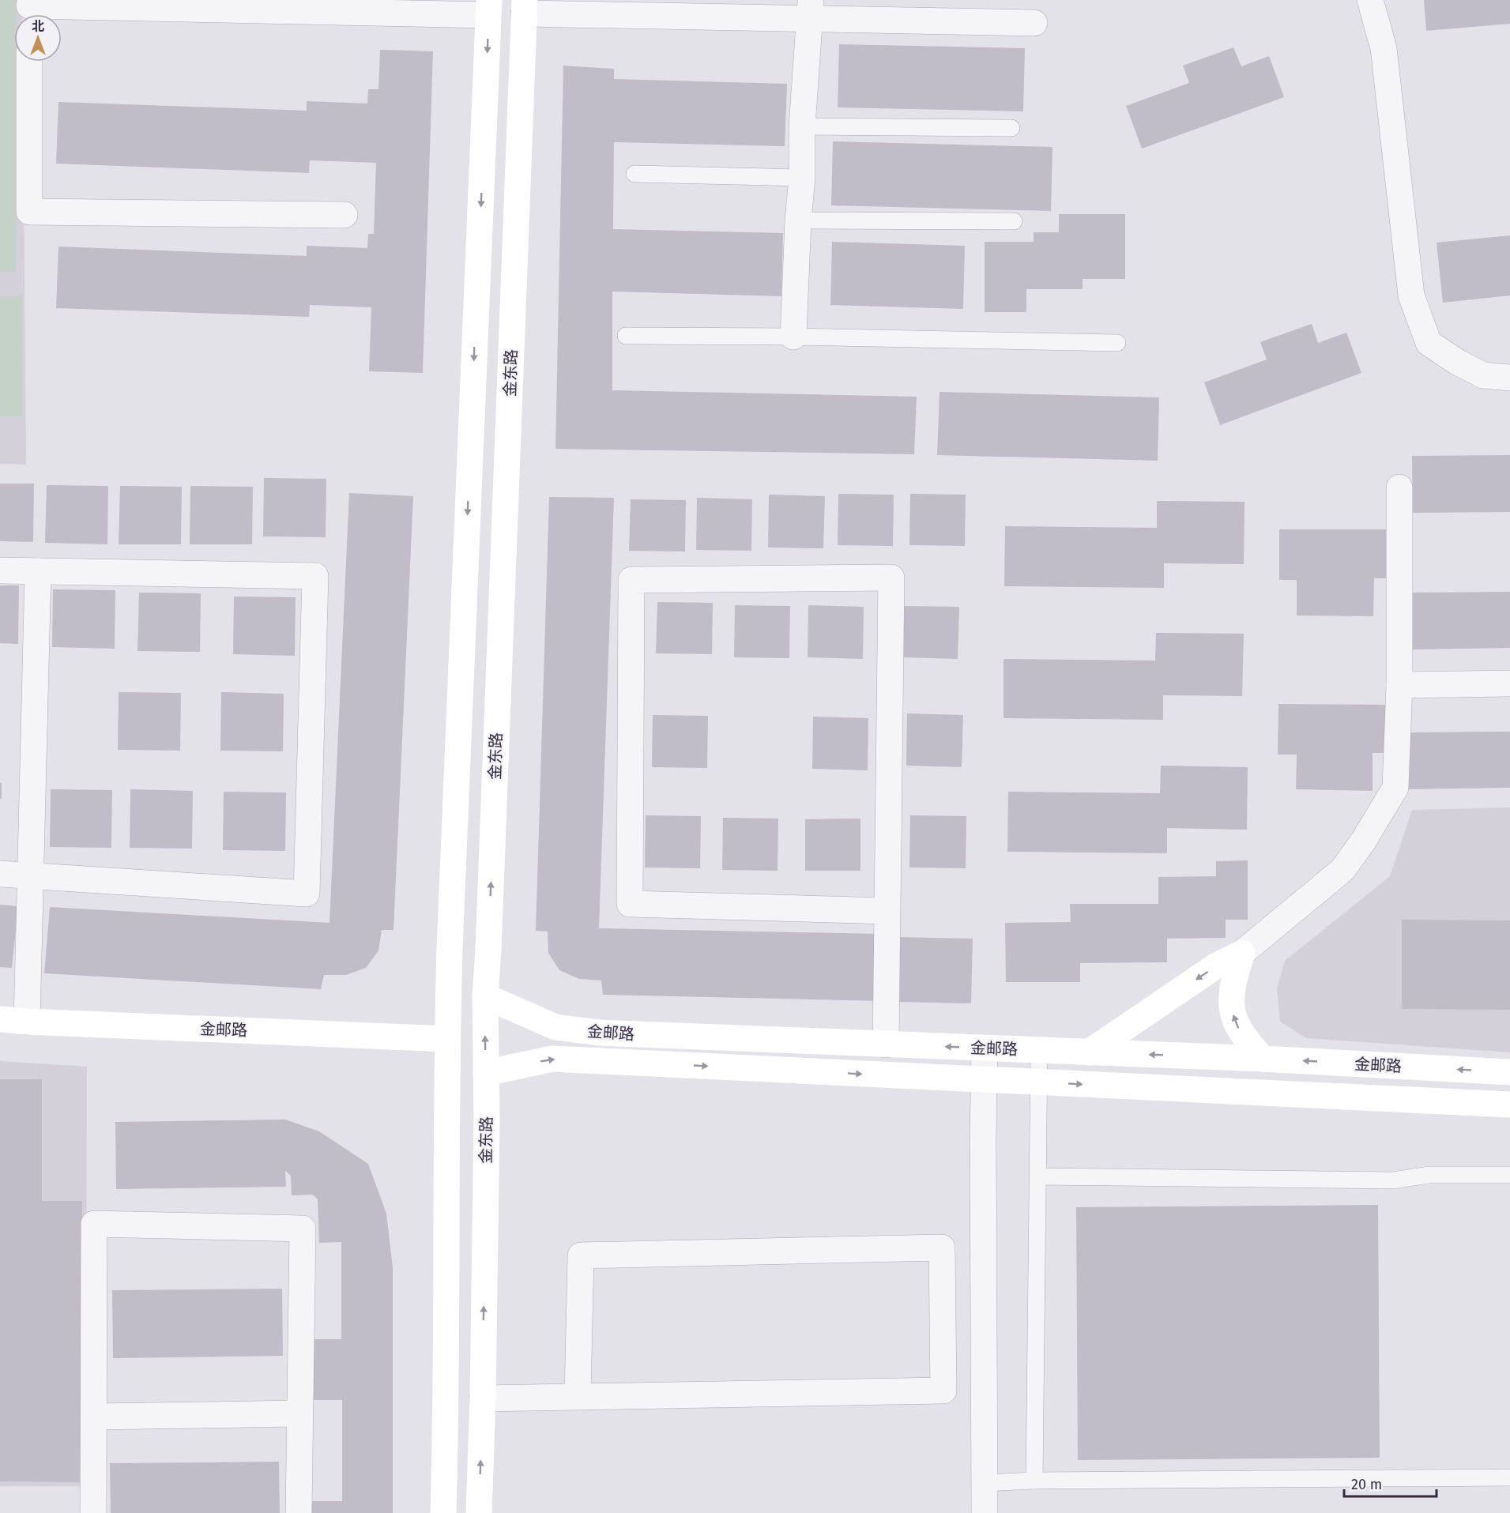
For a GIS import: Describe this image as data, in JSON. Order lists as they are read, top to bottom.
{
  "streets": {
    "street": ["金东路", "金邮路"]
  },
  "crossings": [
    ["金东路", "金邮路"]
  ],
  "scale_bar": "20 m",
  "north": "top"
}
